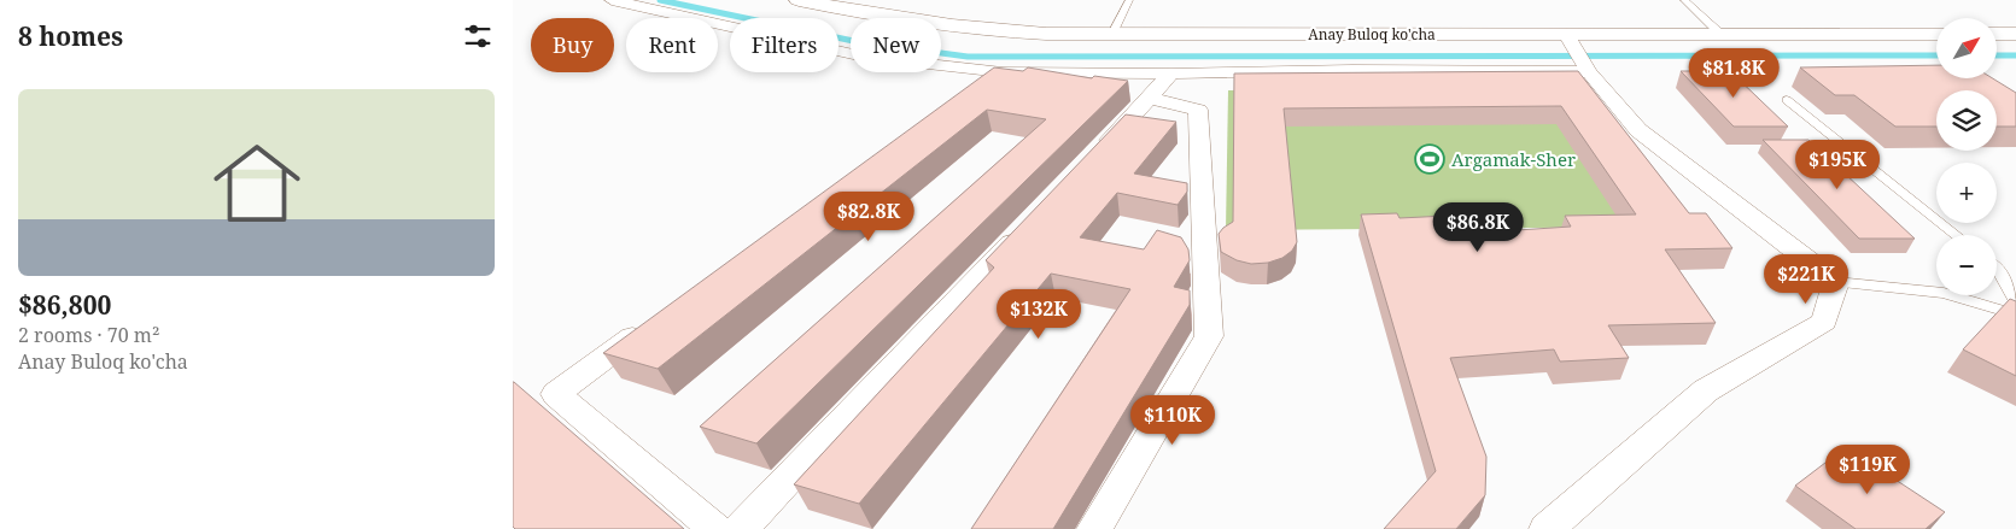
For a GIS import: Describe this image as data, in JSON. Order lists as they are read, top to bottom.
{
  "streets": {
    "main road": ["Anay Buloq ko'cha"]
  },
  "places": {
    "sports": ["Argamak-Sher"]
  },
  "north": "top right",
  "page": {
    "heading": "8 homes",
    "map_buttons": ["+", "−"],
    "chip": [
      "Buy",
      "Rent",
      "Filters",
      "New"
    ],
    "price": [
      "$81.8K",
      "$195K",
      "$82.8K",
      "$86.8K",
      "$221K",
      "$132K",
      "$110K",
      "$119K"
    ],
    "list": [
      {
        "name": "$86,800",
        "note": "2 rooms · 70 m² · Anay Buloq ko'cha"
      }
    ]
  }
}
